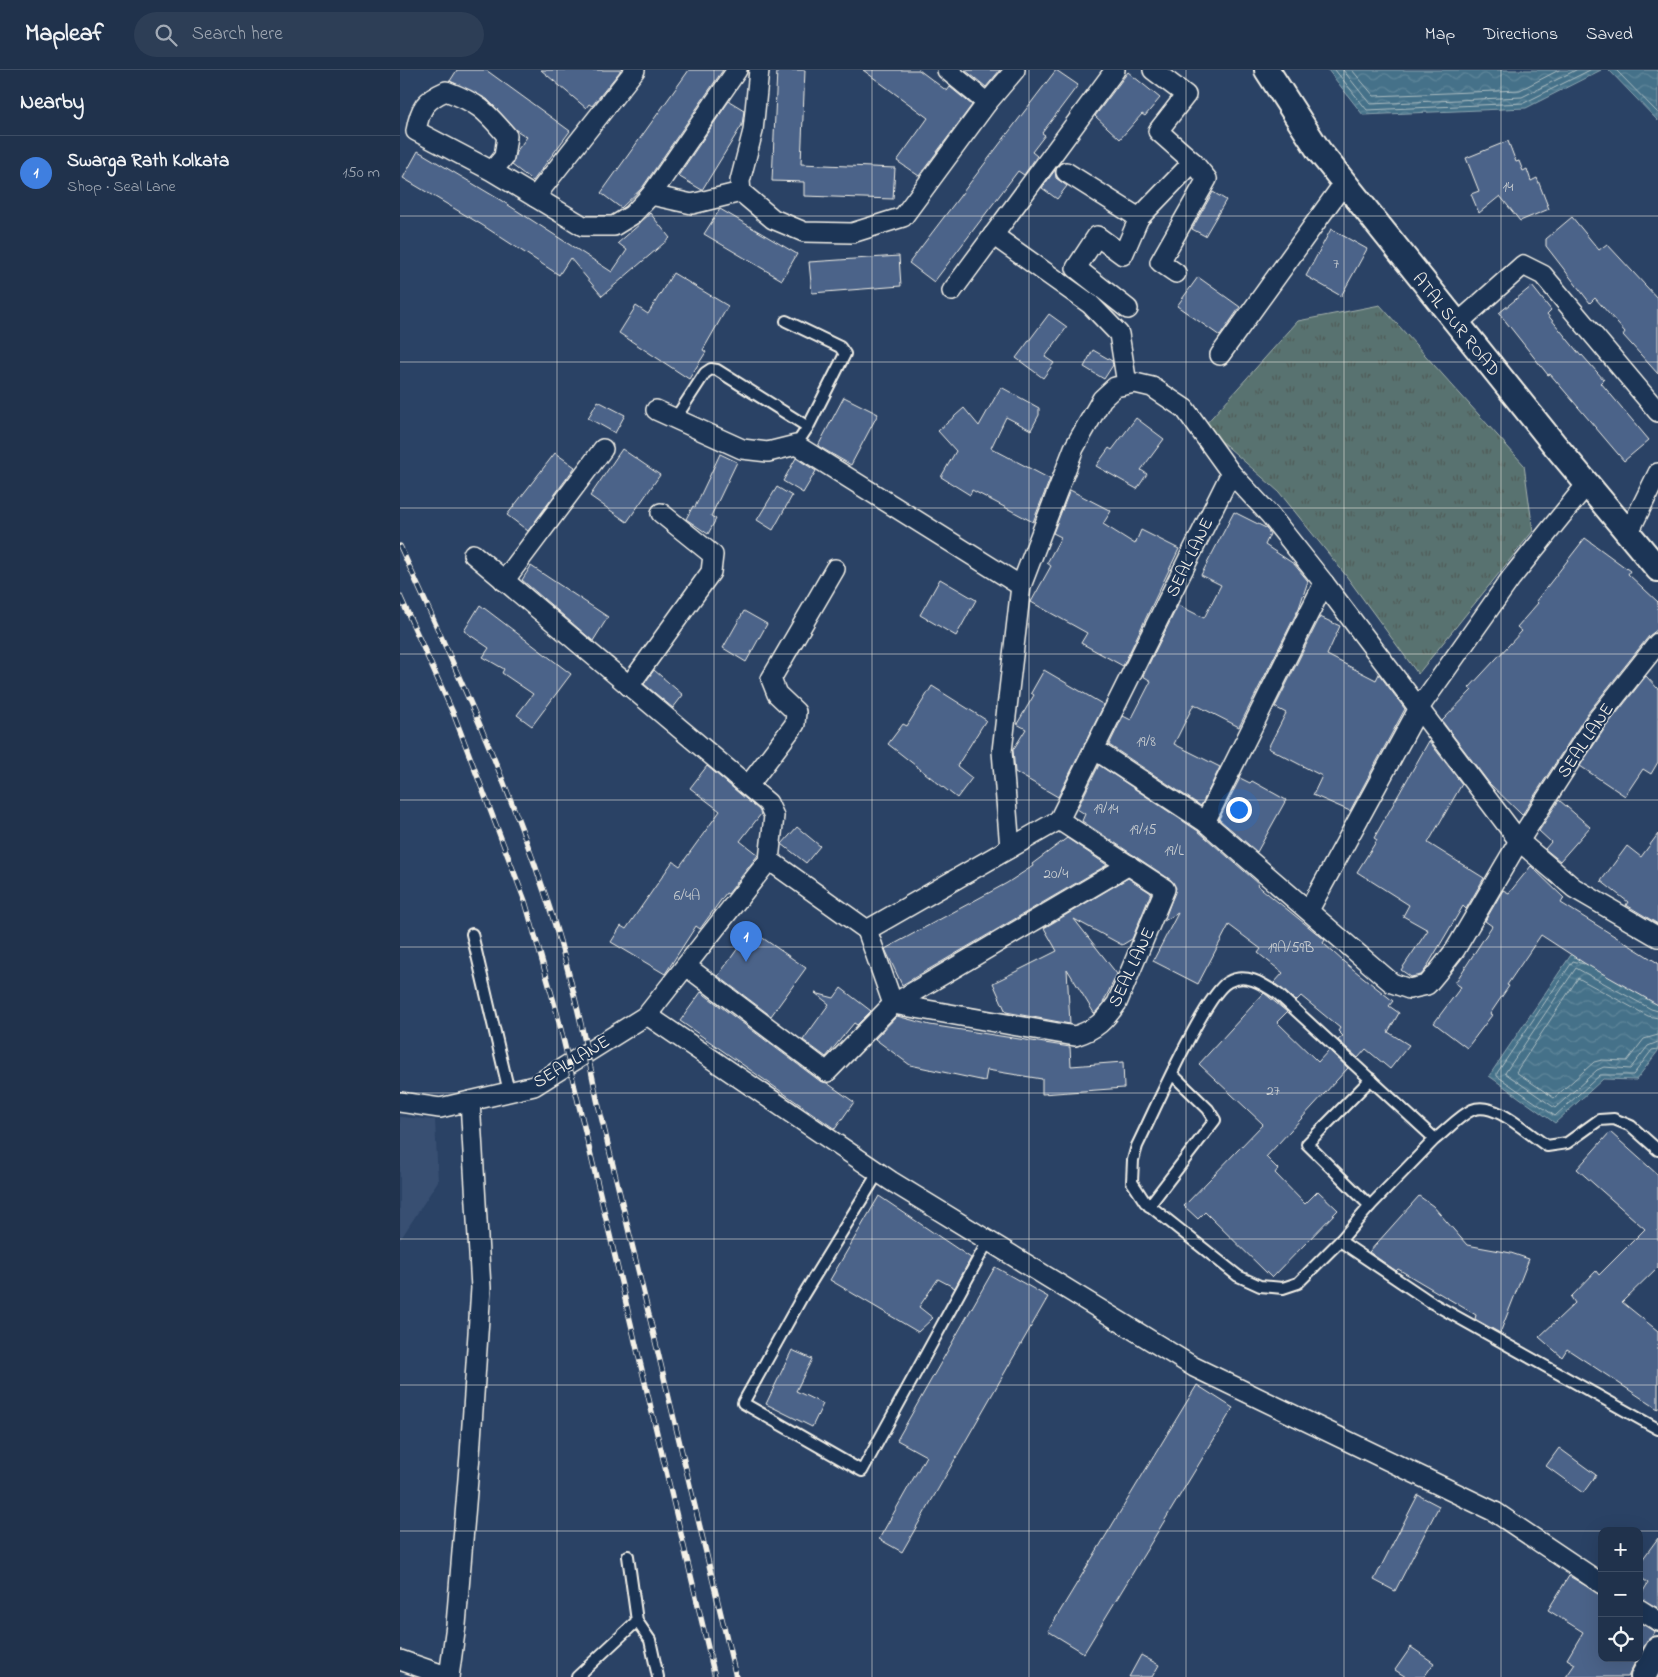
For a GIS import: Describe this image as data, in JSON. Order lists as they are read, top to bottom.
{
  "streets": {
    "street": ["ATAL SUR ROAD", "SEAL LANE"]
  },
  "house_numbers": [
    "14",
    "7",
    "19/8",
    "19/14",
    "19/15",
    "19/L",
    "20/4",
    "6/4A",
    "19A/59B",
    "27"
  ],
  "page": {
    "header": "Mapleaf",
    "search": "Search here",
    "nav": ["Map", "Directions", "Saved"],
    "heading": "Nearby",
    "list": [
      {
        "mark": "1",
        "name": "Swarga Rath Kolkata",
        "note": "Shop · Seal Lane",
        "value": "150 m"
      }
    ],
    "pins": "1",
    "map_buttons": ["+", "−"]
  }
}
